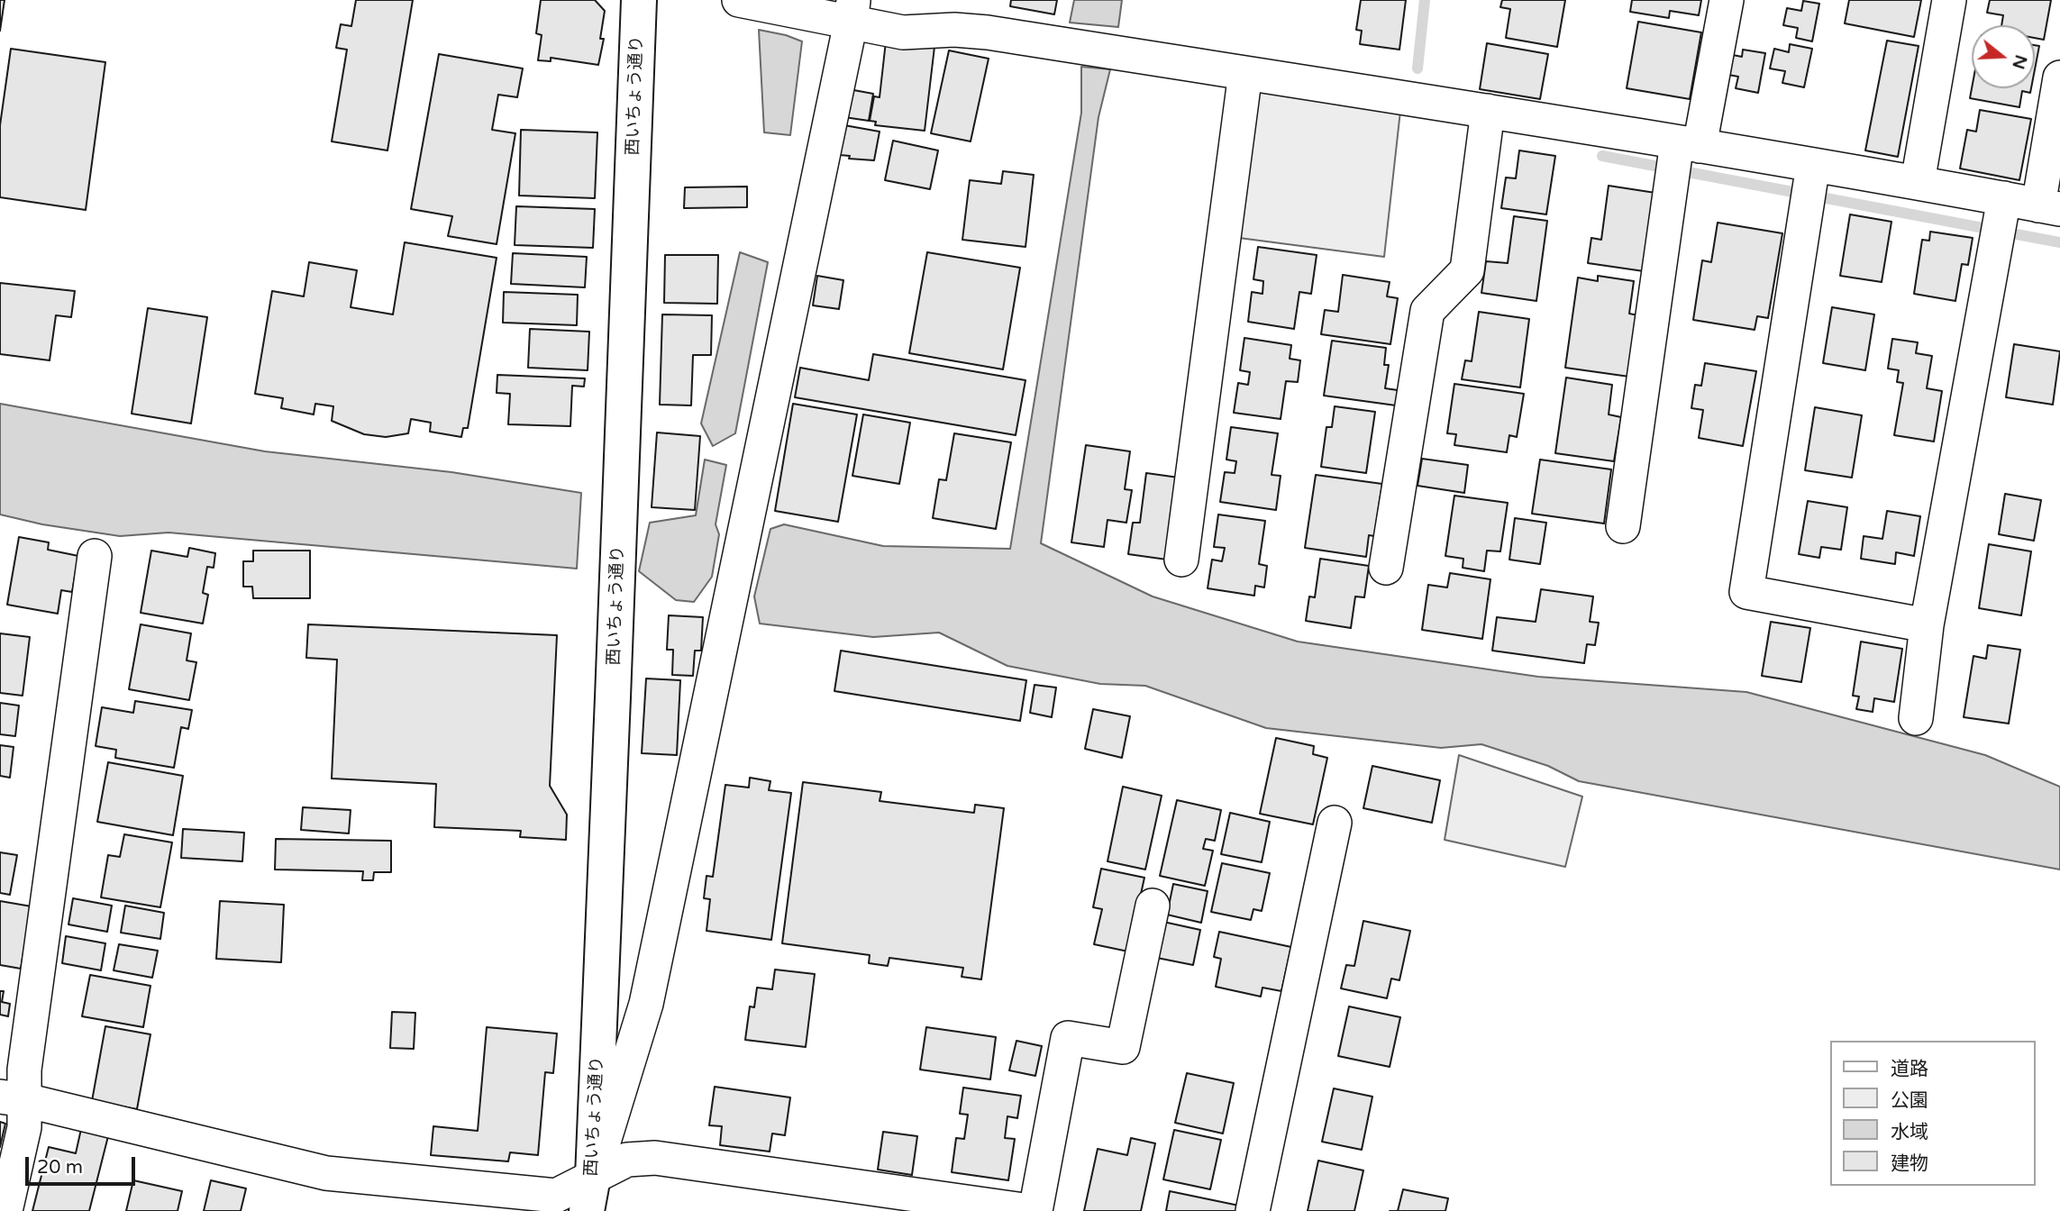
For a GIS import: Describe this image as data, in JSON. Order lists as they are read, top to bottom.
{
  "streets": {
    "highway": ["西いちょう通り"]
  },
  "legend": [
    "道路",
    "公園",
    "水域",
    "建物"
  ],
  "scale_bar": "20 m",
  "north": "right"
}
